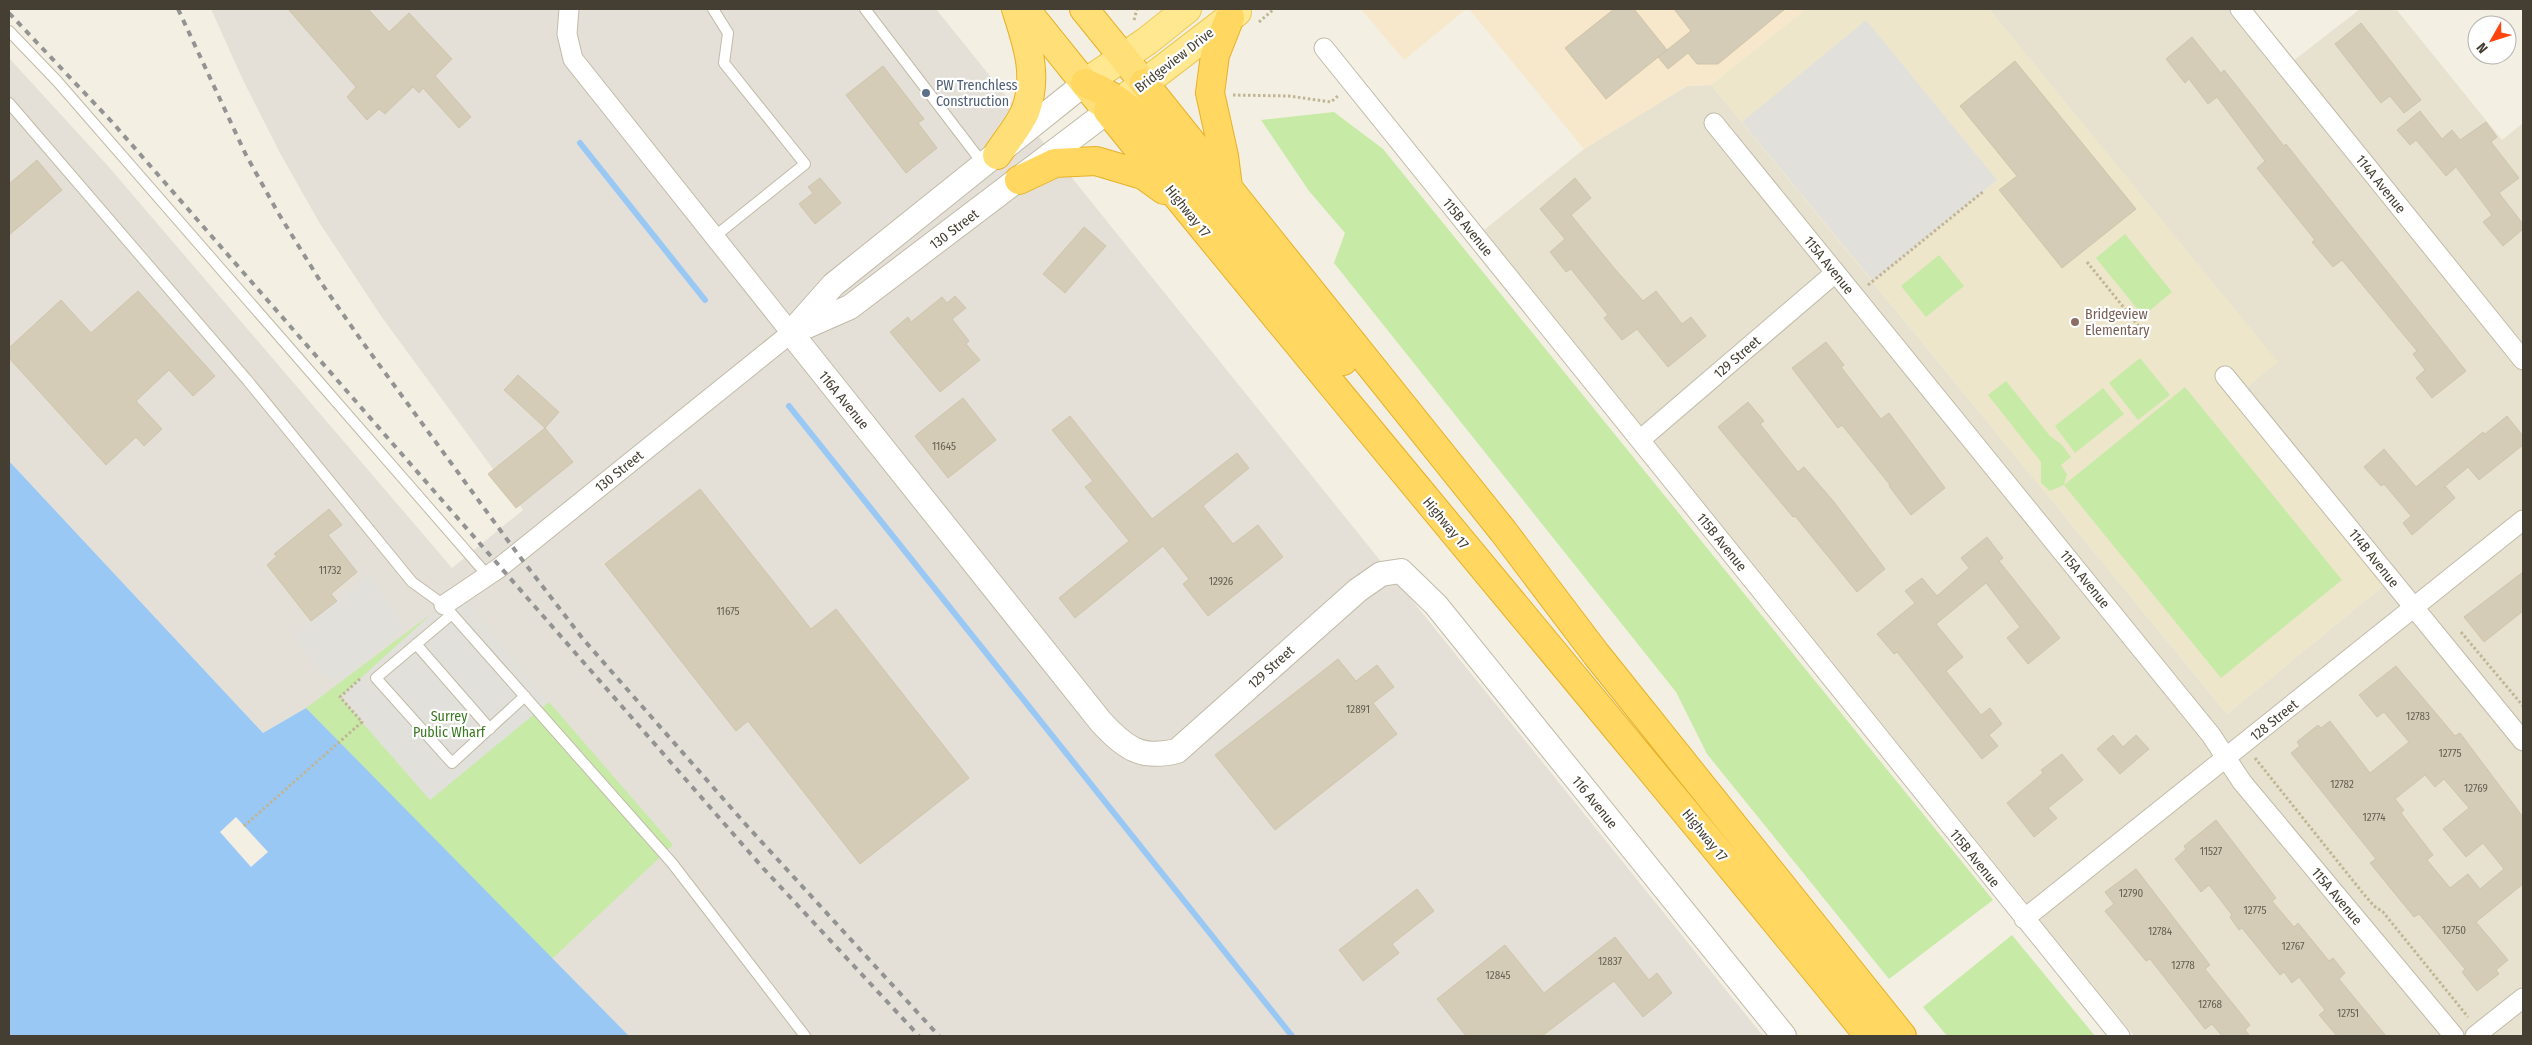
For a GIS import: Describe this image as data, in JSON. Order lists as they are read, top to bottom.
{
  "streets": {
    "highway": ["Highway 17"],
    "main road": ["Bridgeview Drive"],
    "street": [
      "114A Avenue",
      "115B Avenue",
      "130 Street",
      "115A Avenue",
      "129 Street",
      "116A Avenue",
      "114B Avenue",
      "128 Street",
      "116 Avenue"
    ]
  },
  "crossings": [
    ["Bridgeview Drive", "Highway 17"],
    ["Bridgeview Drive", "130 Street"],
    ["Highway 17", "130 Street"],
    ["115B Avenue", "129 Street"],
    ["115B Avenue", "128 Street"],
    ["130 Street", "116A Avenue"],
    ["115A Avenue", "129 Street"],
    ["115A Avenue", "128 Street"],
    ["129 Street", "116A Avenue"],
    ["129 Street", "116 Avenue"],
    ["114B Avenue", "128 Street"]
  ],
  "parks": ["Surrey Public Wharf"],
  "places": ["PW Trenchless Construction", "Bridgeview Elementary"],
  "house_numbers": [
    "11645",
    "11732",
    "12926",
    "11675",
    "12891",
    "12783",
    "12775",
    "12782",
    "12769",
    "12774",
    "11527",
    "12790",
    "12775",
    "12750",
    "12784",
    "12767",
    "12837",
    "12778",
    "12845",
    "12768",
    "12751"
  ],
  "north": "bottom left"
}
